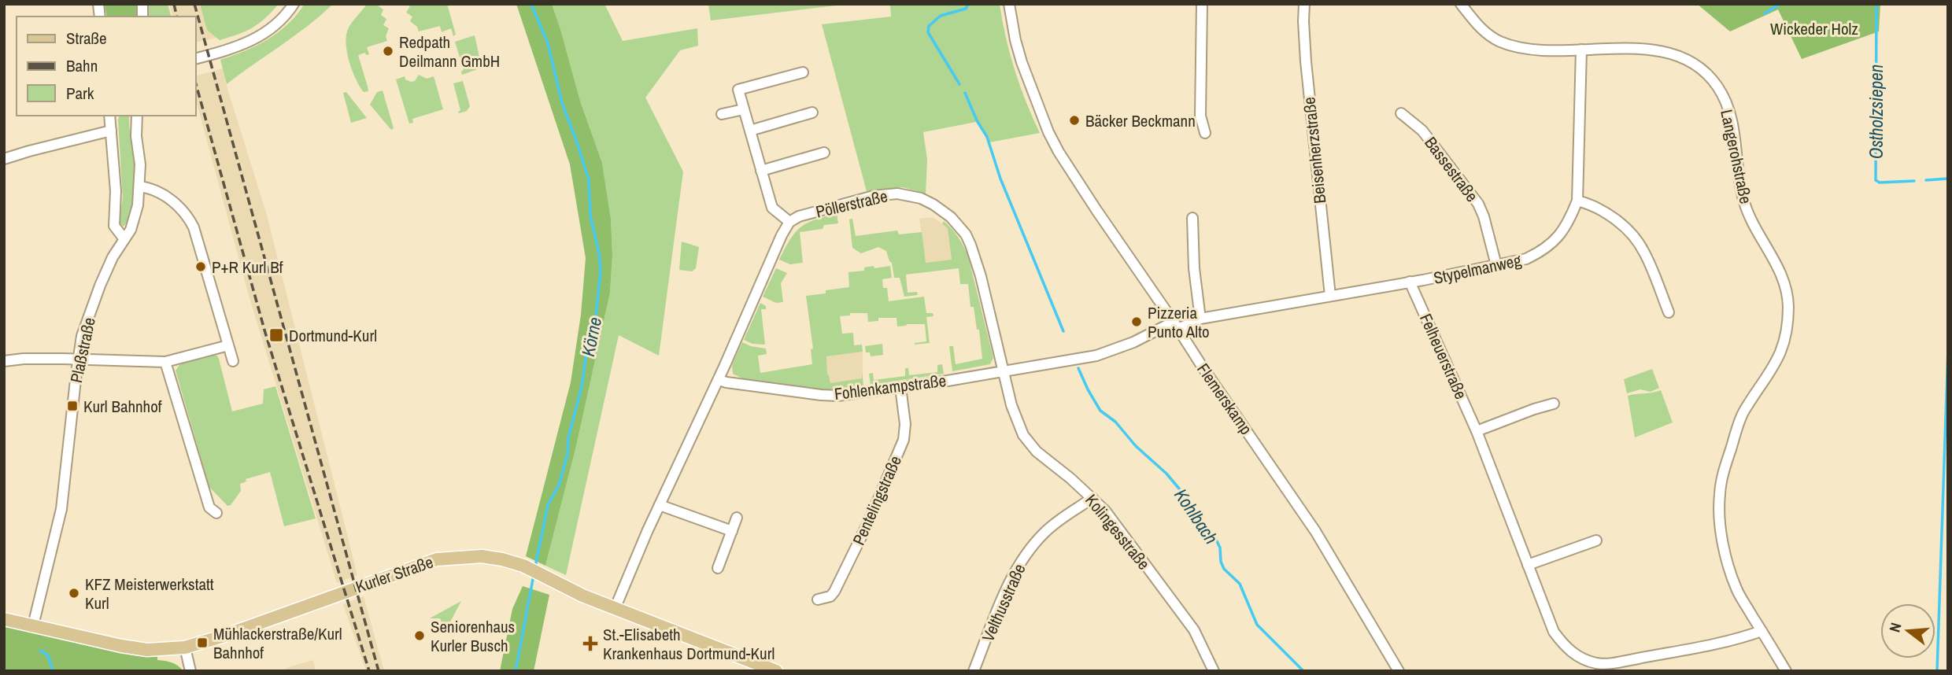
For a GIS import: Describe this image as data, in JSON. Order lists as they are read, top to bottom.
{
  "streets": {
    "main road": ["Kurler Straße"],
    "street": [
      "Beisenherzstraße",
      "Langerohstraße",
      "Bassestraße",
      "Pöllerstraße",
      "Stypelmanweg",
      "Plaßstraße",
      "Felheuerstraße",
      "Fohlenkampstraße",
      "Flemerskamp",
      "Pentelingstraße",
      "Kolingesstraße",
      "Velthusstraße"
    ]
  },
  "crossings": [
    ["Beisenherzstraße", "Stypelmanweg"],
    ["Langerohstraße", "Stypelmanweg"],
    ["Langerohstraße", "Felheuerstraße"],
    ["Bassestraße", "Stypelmanweg"],
    ["Pöllerstraße", "Fohlenkampstraße"],
    ["Pöllerstraße", "Kolingesstraße"],
    ["Stypelmanweg", "Felheuerstraße"],
    ["Stypelmanweg", "Fohlenkampstraße"],
    ["Stypelmanweg", "Flemerskamp"],
    ["Plaßstraße", "Kurler Straße"],
    ["Fohlenkampstraße", "Flemerskamp"],
    ["Fohlenkampstraße", "Pentelingstraße"],
    ["Fohlenkampstraße", "Kolingesstraße"],
    ["Kolingesstraße", "Velthusstraße"]
  ],
  "water": ["Ostholzsiepen", "Körne", "Kohlbach"],
  "parks": ["Wickeder Holz"],
  "places": {
    "other": [
      "Redpath Deilmann GmbH",
      "Bäcker Beckmann",
      "P+R Kurl Bf",
      "Pizzeria Punto Alto",
      "KFZ Meisterwerkstatt Kurl",
      "Seniorenhaus Kurler Busch"
    ],
    "transit": ["Dortmund-Kurl", "Kurl Bahnhof", "Mühlackerstraße/Kurl Bahnhof"],
    "health": ["St.-Elisabeth Krankenhaus Dortmund-Kurl"]
  },
  "legend": ["Straße", "Bahn", "Park"],
  "north": "left"
}
